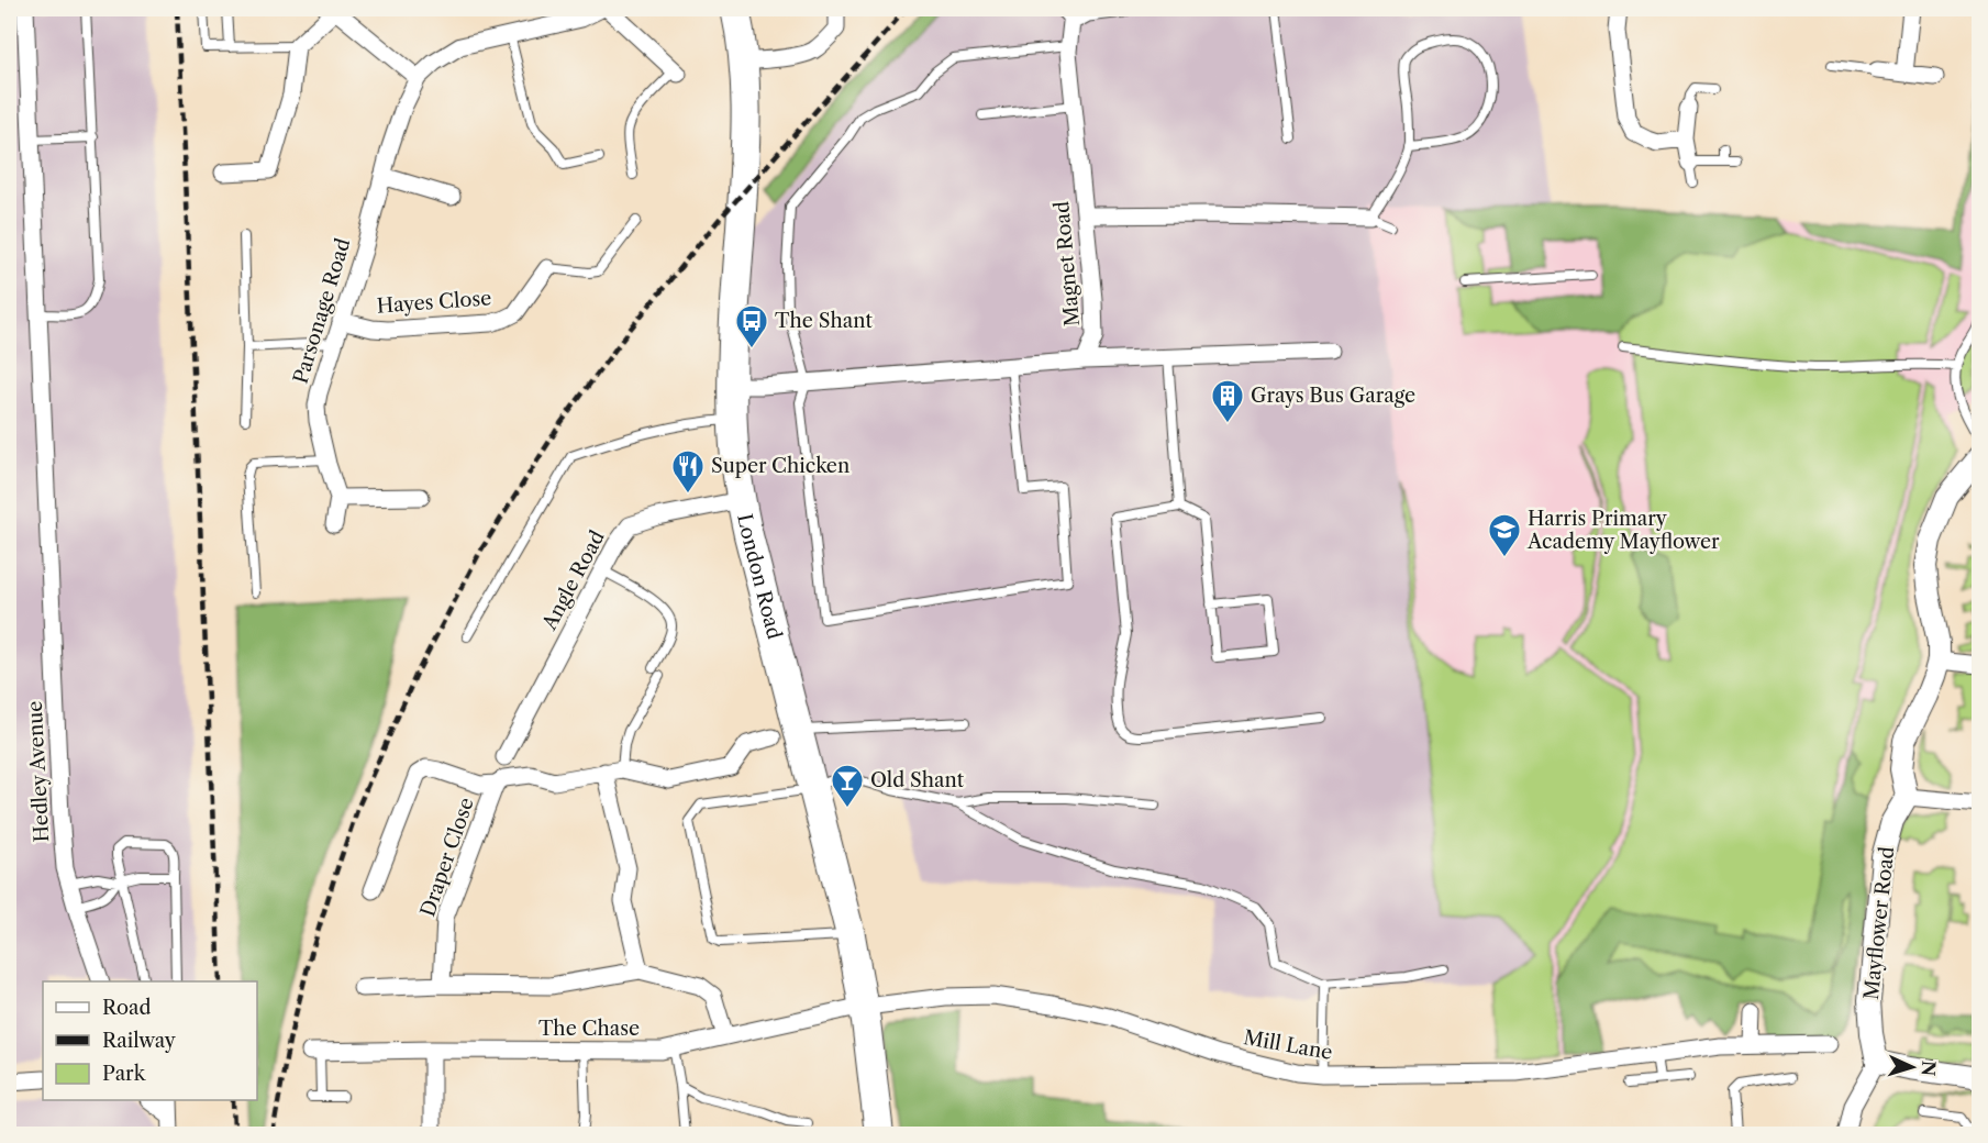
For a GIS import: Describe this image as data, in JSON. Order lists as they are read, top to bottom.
{
  "streets": {
    "main road": ["London Road"],
    "street": [
      "Magnet Road",
      "Hayes Close",
      "Parsonage Road",
      "Angle Road",
      "Hedley Avenue",
      "Draper Close",
      "Mayflower Road",
      "The Chase",
      "Mill Lane"
    ]
  },
  "crossings": [
    ["Hayes Close", "Parsonage Road"],
    ["London Road", "Angle Road"],
    ["London Road", "The Chase"],
    ["London Road", "Mill Lane"],
    ["The Chase", "Mill Lane"]
  ],
  "places": {
    "bus stop": ["The Shant"],
    "building": ["Grays Bus Garage"],
    "restaurant": ["Super Chicken"],
    "school or university": ["Harris Primary Academy Mayflower"],
    "bar": ["Old Shant"]
  },
  "legend": ["Road", "Railway", "Park"],
  "north": "right"
}
